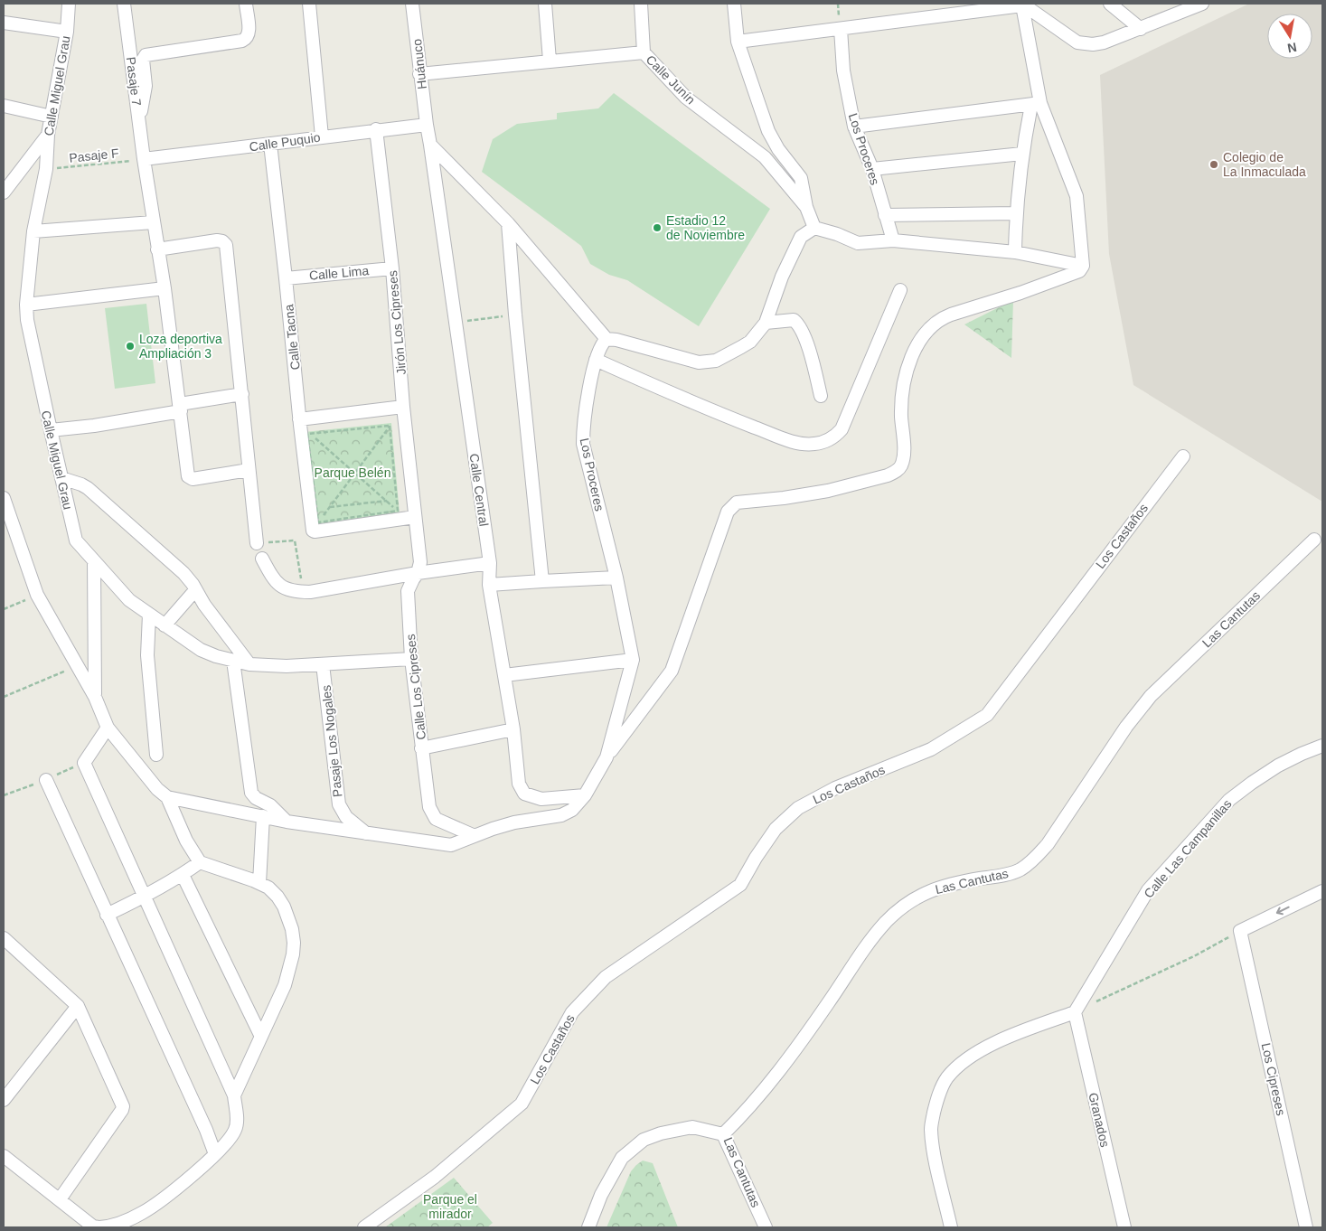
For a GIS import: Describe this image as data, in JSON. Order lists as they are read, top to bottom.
{
  "streets": {
    "street": [
      "Huánuco",
      "Calle Junín",
      "Pasaje 7",
      "Calle Miguel Grau",
      "Calle Puquio",
      "Los Proceres",
      "Calle Lima",
      "Jirón Los Cipreses",
      "Calle Tacna",
      "Calle Central",
      "Los Castaños",
      "Las Cantutas",
      "Calle Los Cipreses",
      "Pasaje Los Nogales",
      "Calle Las Campanillas",
      "Los Cipreses",
      "Granados"
    ],
    "path": ["Pasaje F"]
  },
  "crossings": [
    ["Huánuco", "Calle Junín"],
    ["Huánuco", "Calle Puquio"],
    ["Huánuco", "Calle Central"],
    ["Pasaje 7", "Calle Puquio"],
    ["Pasaje 7", "Pasaje F"],
    ["Calle Miguel Grau", "Pasaje F"],
    ["Calle Miguel Grau", "Calle Los Cipreses"],
    ["Calle Miguel Grau", "Pasaje Los Nogales"],
    ["Calle Puquio", "Pasaje F"],
    ["Calle Puquio", "Jirón Los Cipreses"],
    ["Calle Puquio", "Calle Tacna"],
    ["Calle Puquio", "Calle Central"],
    ["Los Proceres", "Calle Central"],
    ["Los Proceres", "Calle Los Cipreses"],
    ["Los Proceres", "Pasaje Los Nogales"],
    ["Calle Lima", "Jirón Los Cipreses"],
    ["Calle Lima", "Calle Tacna"],
    ["Jirón Los Cipreses", "Calle Los Cipreses"],
    ["Calle Las Campanillas", "Granados"]
  ],
  "parks": ["Parque Belén", "Parque el mirador"],
  "places": ["Colegio de La Inmaculada", "Estadio 12 de Noviembre", "Loza deportiva Ampliación 3"],
  "north": "bottom"
}
